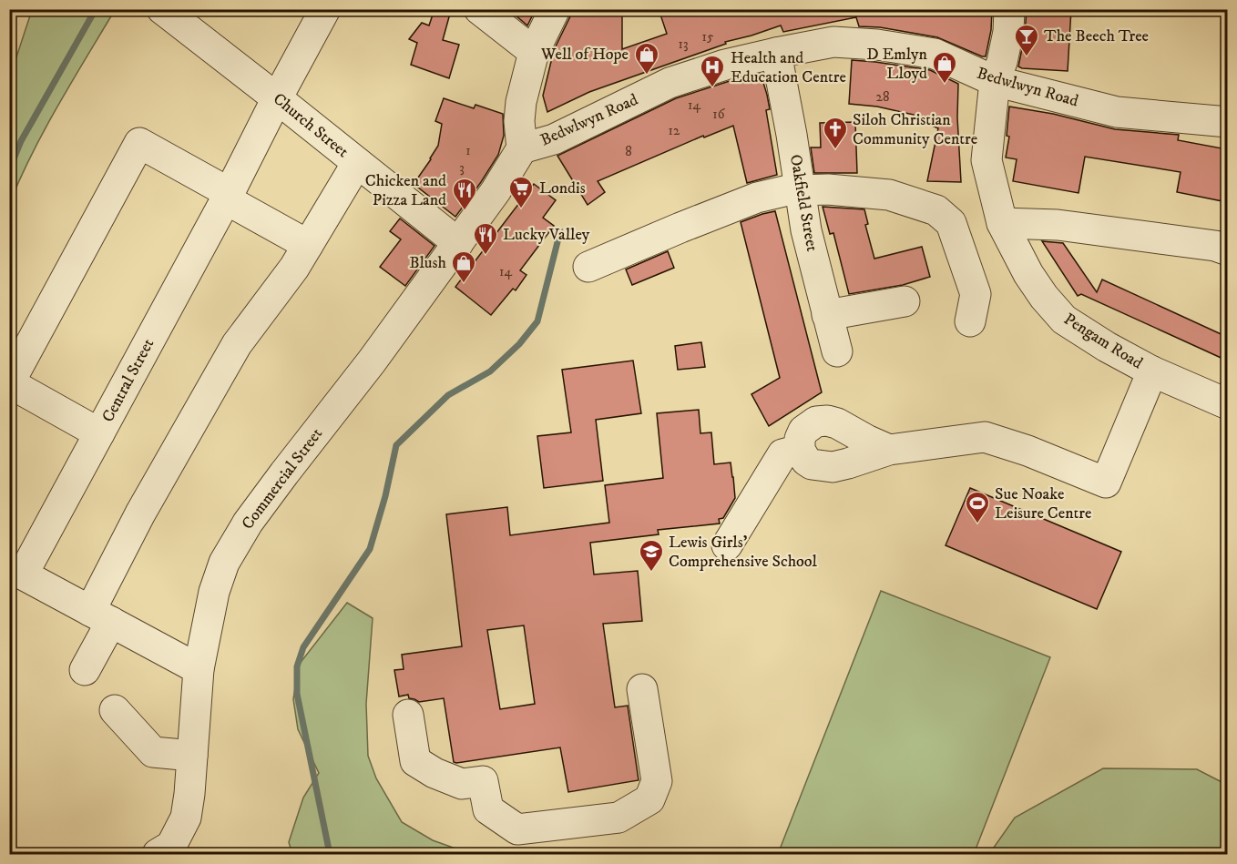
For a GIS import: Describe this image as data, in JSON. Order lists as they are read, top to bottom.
{
  "streets": {
    "street": [
      "Bedwlwyn Road",
      "Church Street",
      "Oakfield Street",
      "Pengam Road",
      "Central Street",
      "Commercial Street"
    ]
  },
  "crossings": [
    ["Bedwlwyn Road", "Oakfield Street"],
    ["Bedwlwyn Road", "Pengam Road"],
    ["Bedwlwyn Road", "Commercial Street"],
    ["Church Street", "Central Street"],
    ["Church Street", "Commercial Street"],
    ["Central Street", "Commercial Street"]
  ],
  "places": {
    "bar": ["The Beech Tree"],
    "shop": ["Well of Hope", "D Emlyn Lloyd", "Blush"],
    "hospital": ["Health and Education Centre"],
    "church": ["Siloh Christian Community Centre"],
    "supermarket": ["Londis"],
    "restaurant": ["Chicken and Pizza Land", "Lucky Valley"],
    "sports": ["Sue Noake Leisure Centre"],
    "school or university": ["Lewis Girls' Comprehensive School"]
  },
  "house_numbers": [
    "15",
    "13",
    "28",
    "14",
    "16",
    "12",
    "1",
    "8",
    "3",
    "14"
  ]
}
